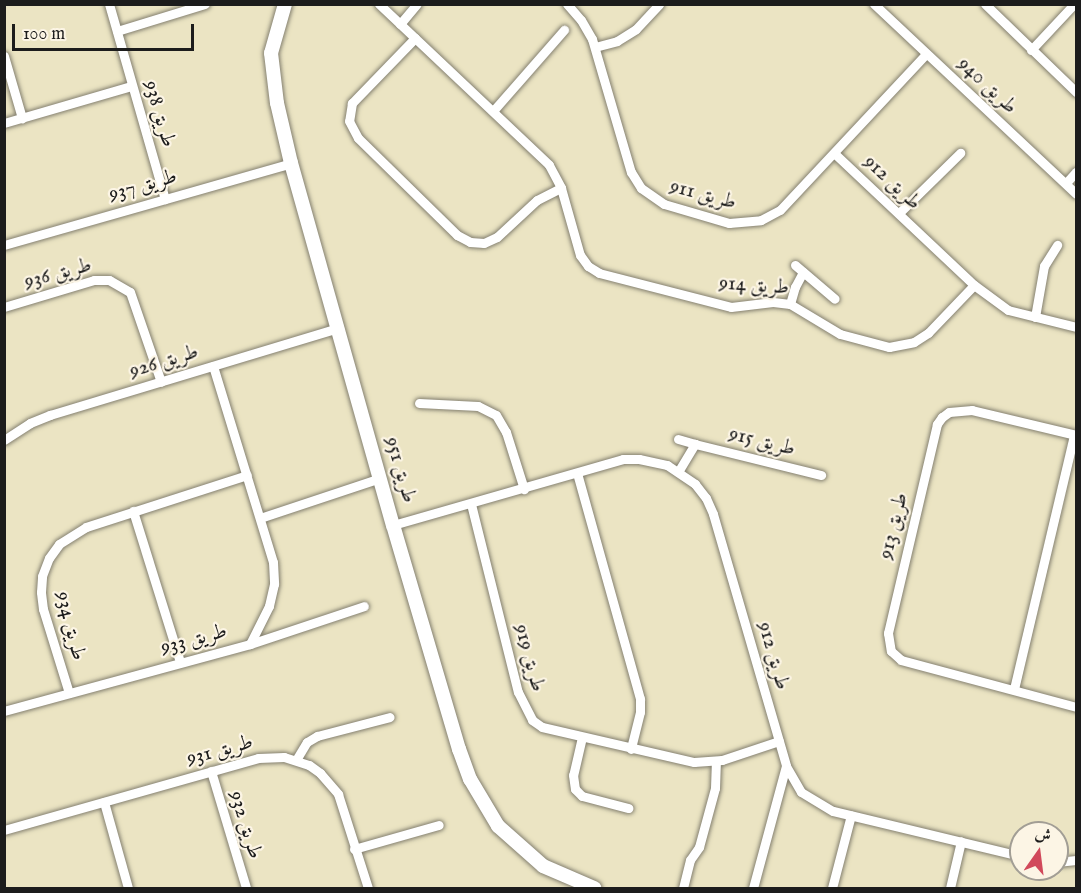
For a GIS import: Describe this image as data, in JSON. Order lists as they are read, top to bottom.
{
  "streets": {
    "street": [
      "طريق 940",
      "طريق 938",
      "طريق 912",
      "طريق 937",
      "طريق 911",
      "طريق 936",
      "طريق 914",
      "طريق 926",
      "طريق 915",
      "طريق 951",
      "طريق 913",
      "طريق 934",
      "طريق 933",
      "طريق 919",
      "طريق 931",
      "طريق 932"
    ]
  },
  "crossings": [
    ["طريق 940", "طريق 911"],
    ["طريق 938", "طريق 937"],
    ["طريق 912", "طريق 911"],
    ["طريق 912", "طريق 914"],
    ["طريق 912", "طريق 915"],
    ["طريق 912", "طريق 951"],
    ["طريق 912", "طريق 919"],
    ["طريق 937", "طريق 951"],
    ["طريق 936", "طريق 926"],
    ["طريق 926", "طريق 951"],
    ["طريق 926", "طريق 933"],
    ["طريق 934", "طريق 933"],
    ["طريق 931", "طريق 932"]
  ],
  "scale_bar": "100 m",
  "north": "top"
}
